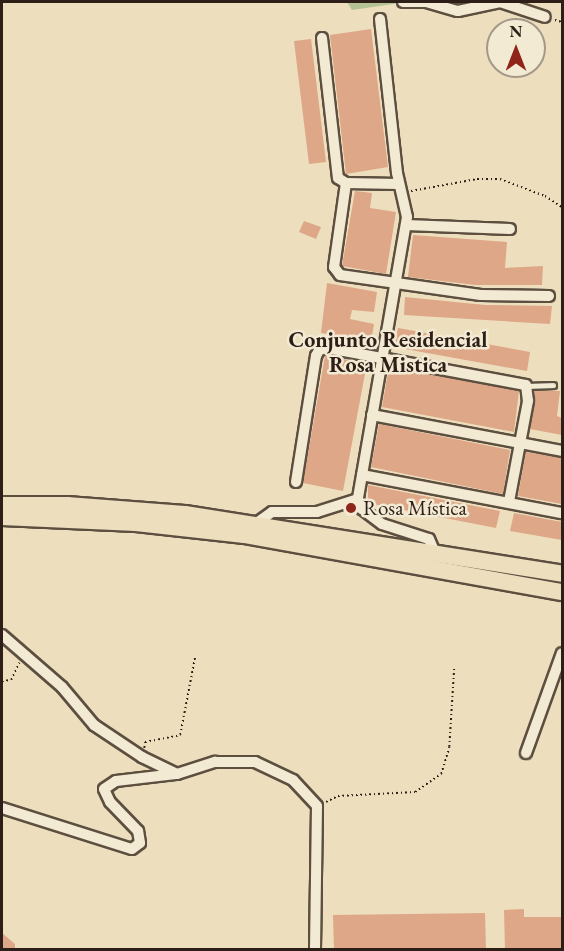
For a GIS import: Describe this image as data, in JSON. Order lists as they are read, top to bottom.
{
  "districts": ["Conjunto Residencial Rosa Mistica"],
  "places": ["Rosa Mística"],
  "north": "top"
}
